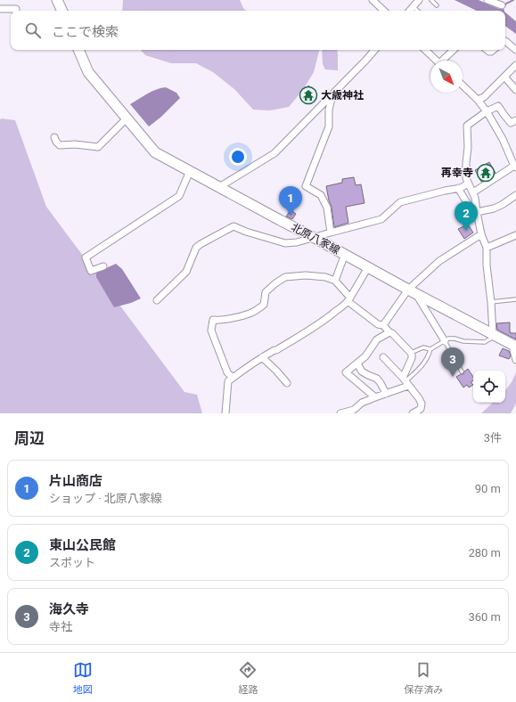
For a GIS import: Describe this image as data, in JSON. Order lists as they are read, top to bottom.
{
  "streets": {
    "main road": ["北原八家線"]
  },
  "places": {
    "temple": ["大歳神社", "再幸寺"]
  },
  "north": "bottom right",
  "page": {
    "search": "ここで検索",
    "pins": ["1", "2", "3"],
    "heading": ["周辺", "3件"],
    "list": [
      {
        "mark": "1",
        "name": "片山商店",
        "note": "ショップ · 北原八家線",
        "value": "90 m"
      },
      {
        "mark": "2",
        "name": "東山公民館",
        "note": "スポット",
        "value": "280 m"
      },
      {
        "mark": "3",
        "name": "海久寺",
        "note": "寺社",
        "value": "360 m"
      }
    ],
    "nav": ["地図", "経路", "保存済み"]
  }
}
